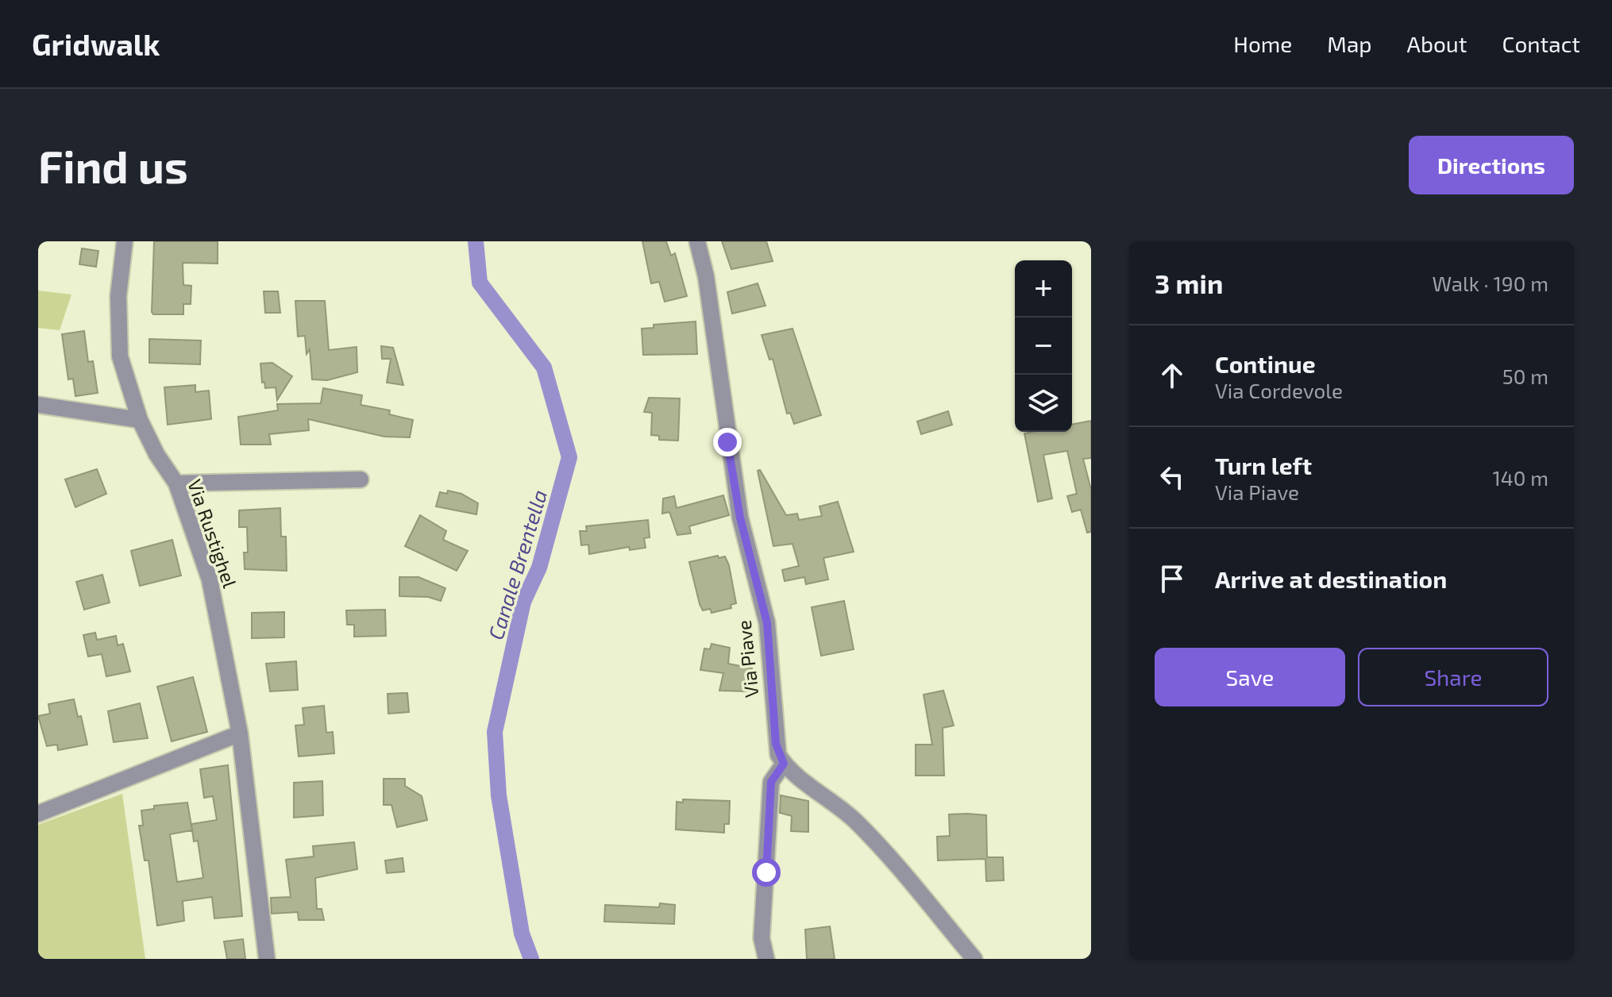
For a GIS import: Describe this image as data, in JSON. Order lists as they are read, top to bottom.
{
  "streets": {
    "street": ["Via Rustighel", "Via Piave"]
  },
  "water": ["Canale Brentella"],
  "page": {
    "header": "Gridwalk",
    "nav": [
      "Home",
      "Map",
      "About",
      "Contact"
    ],
    "buttons": [
      "Directions",
      ["Save", "Share"]
    ],
    "title": "Find us",
    "heading": ["3 min", "Walk · 190 m"],
    "map_buttons": ["+", "−"],
    "list": [
      ["Continue", "Via Cordevole", "50 m"],
      ["Turn left", "Via Piave", "140 m"],
      "Arrive at destination"
    ]
  }
}
